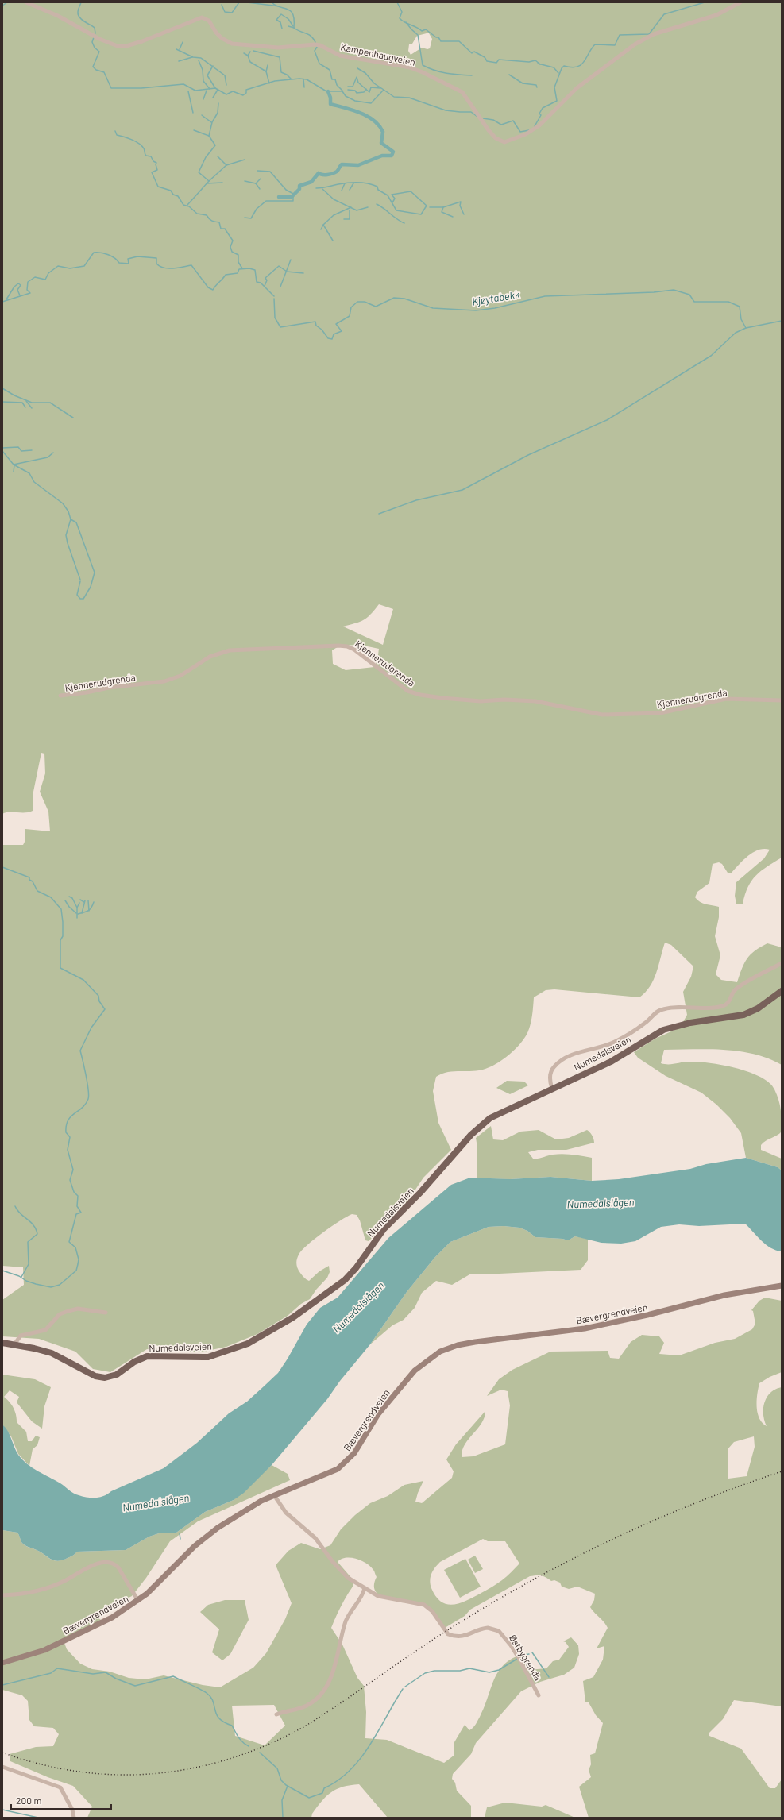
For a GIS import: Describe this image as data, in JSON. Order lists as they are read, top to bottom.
{
  "streets": {
    "main road": ["Numedalsveien", "Bævergrendveien"],
    "street": ["Kampenhaugveien", "Kjennerudgrenda", "Østbygrenda"]
  },
  "crossings": [
    ["Bævergrendveien", "Østbygrenda"]
  ],
  "water": ["Kjøytabekk", "Numedalslågen"],
  "scale_bar": "200 m"
}
